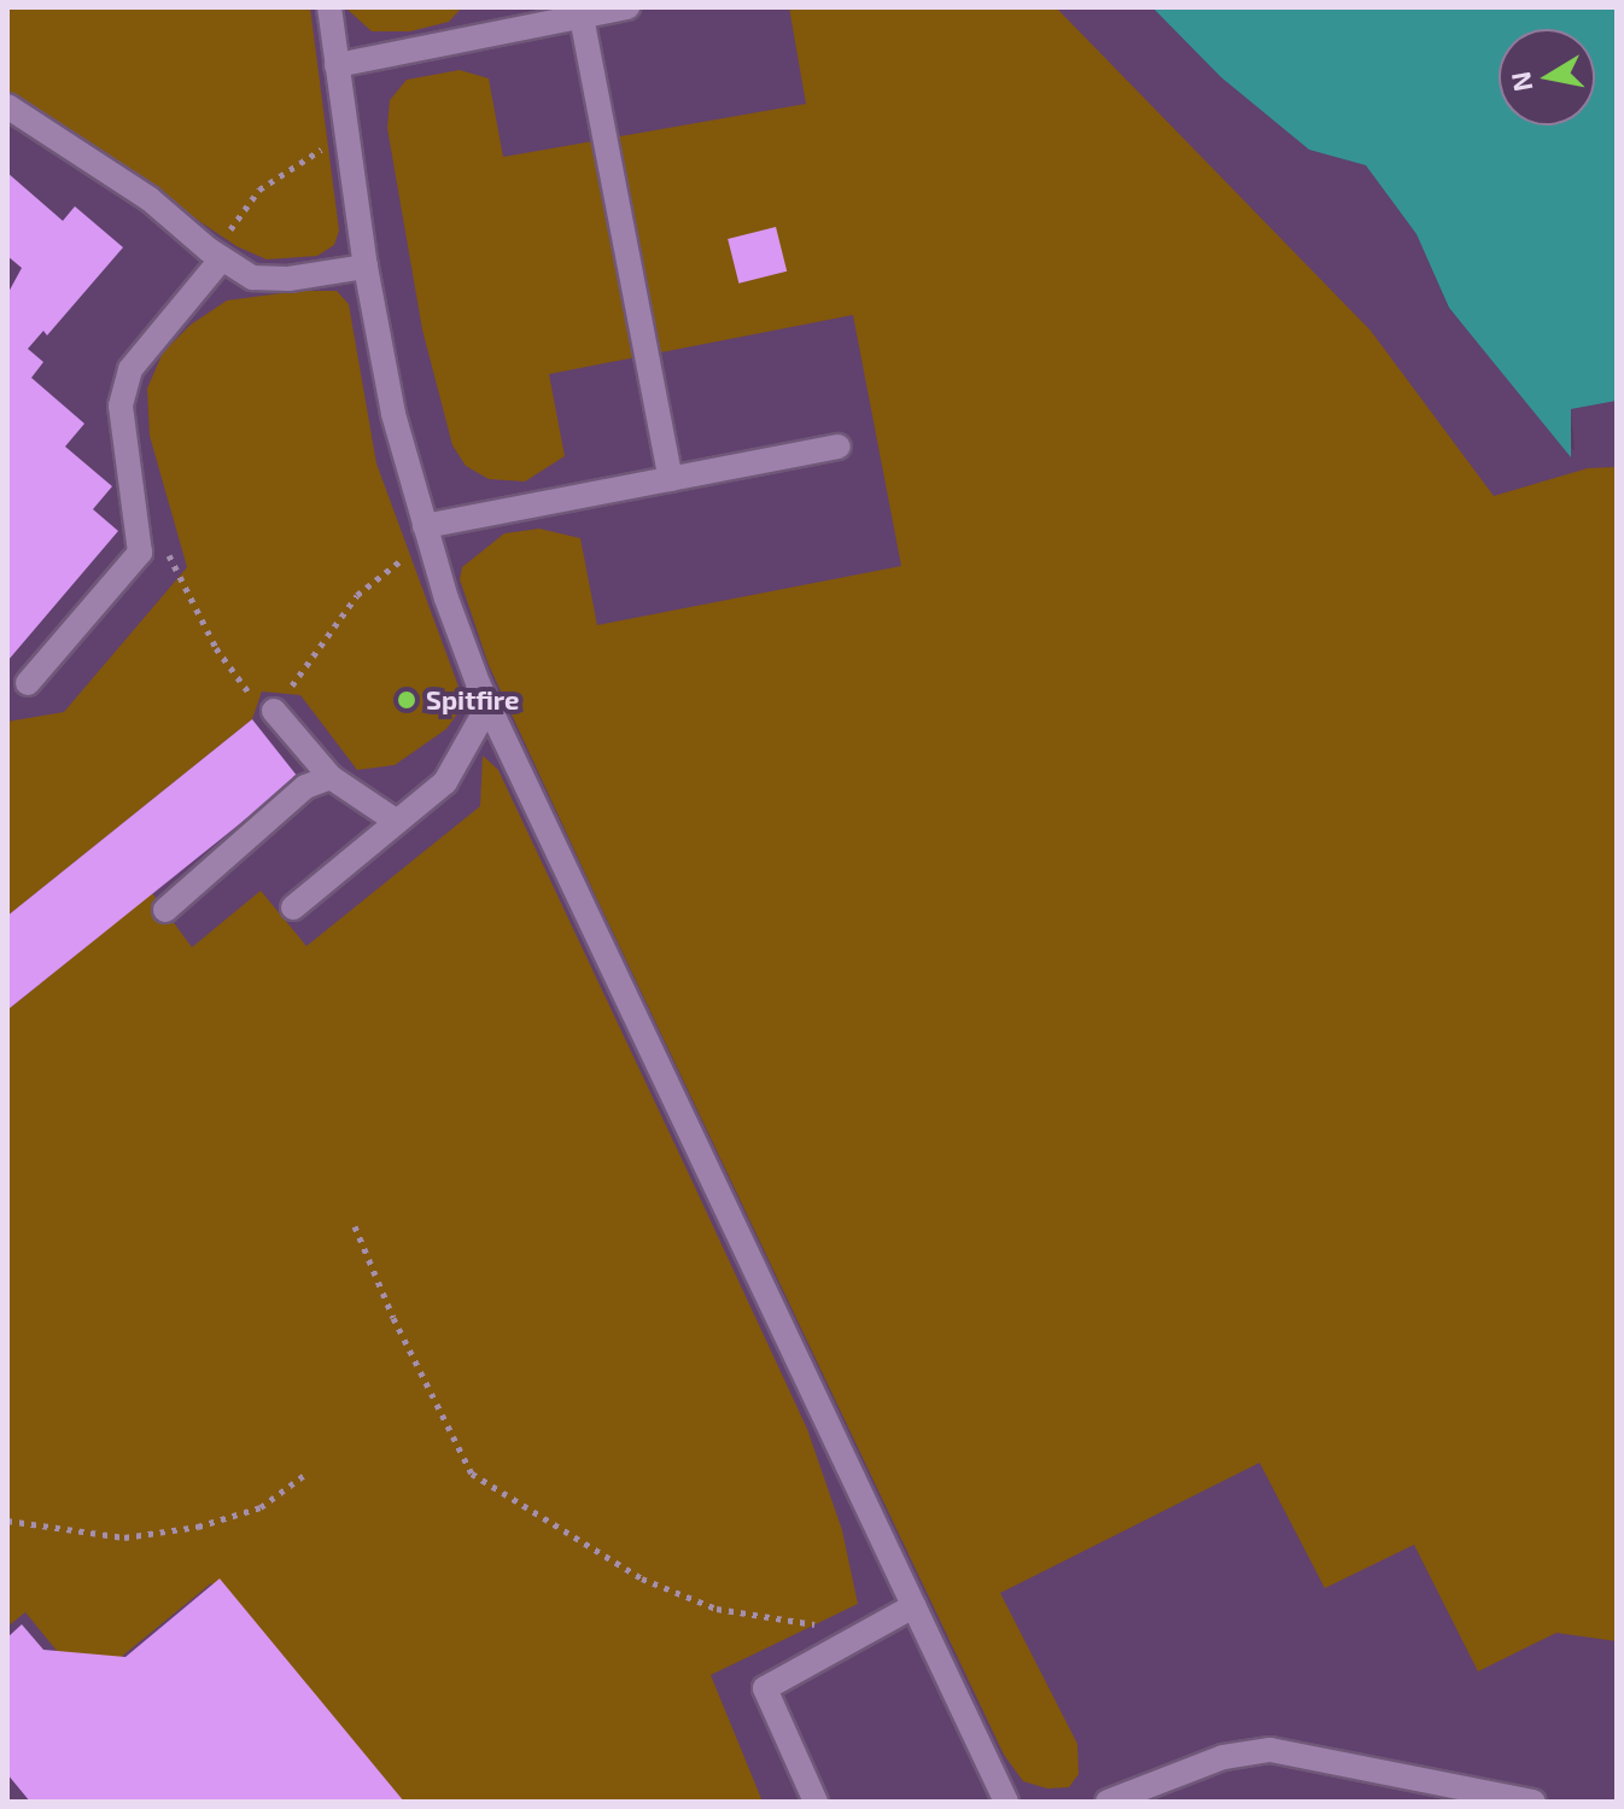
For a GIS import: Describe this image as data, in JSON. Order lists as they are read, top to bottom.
{
  "places": ["Spitfire"],
  "north": "left"
}
